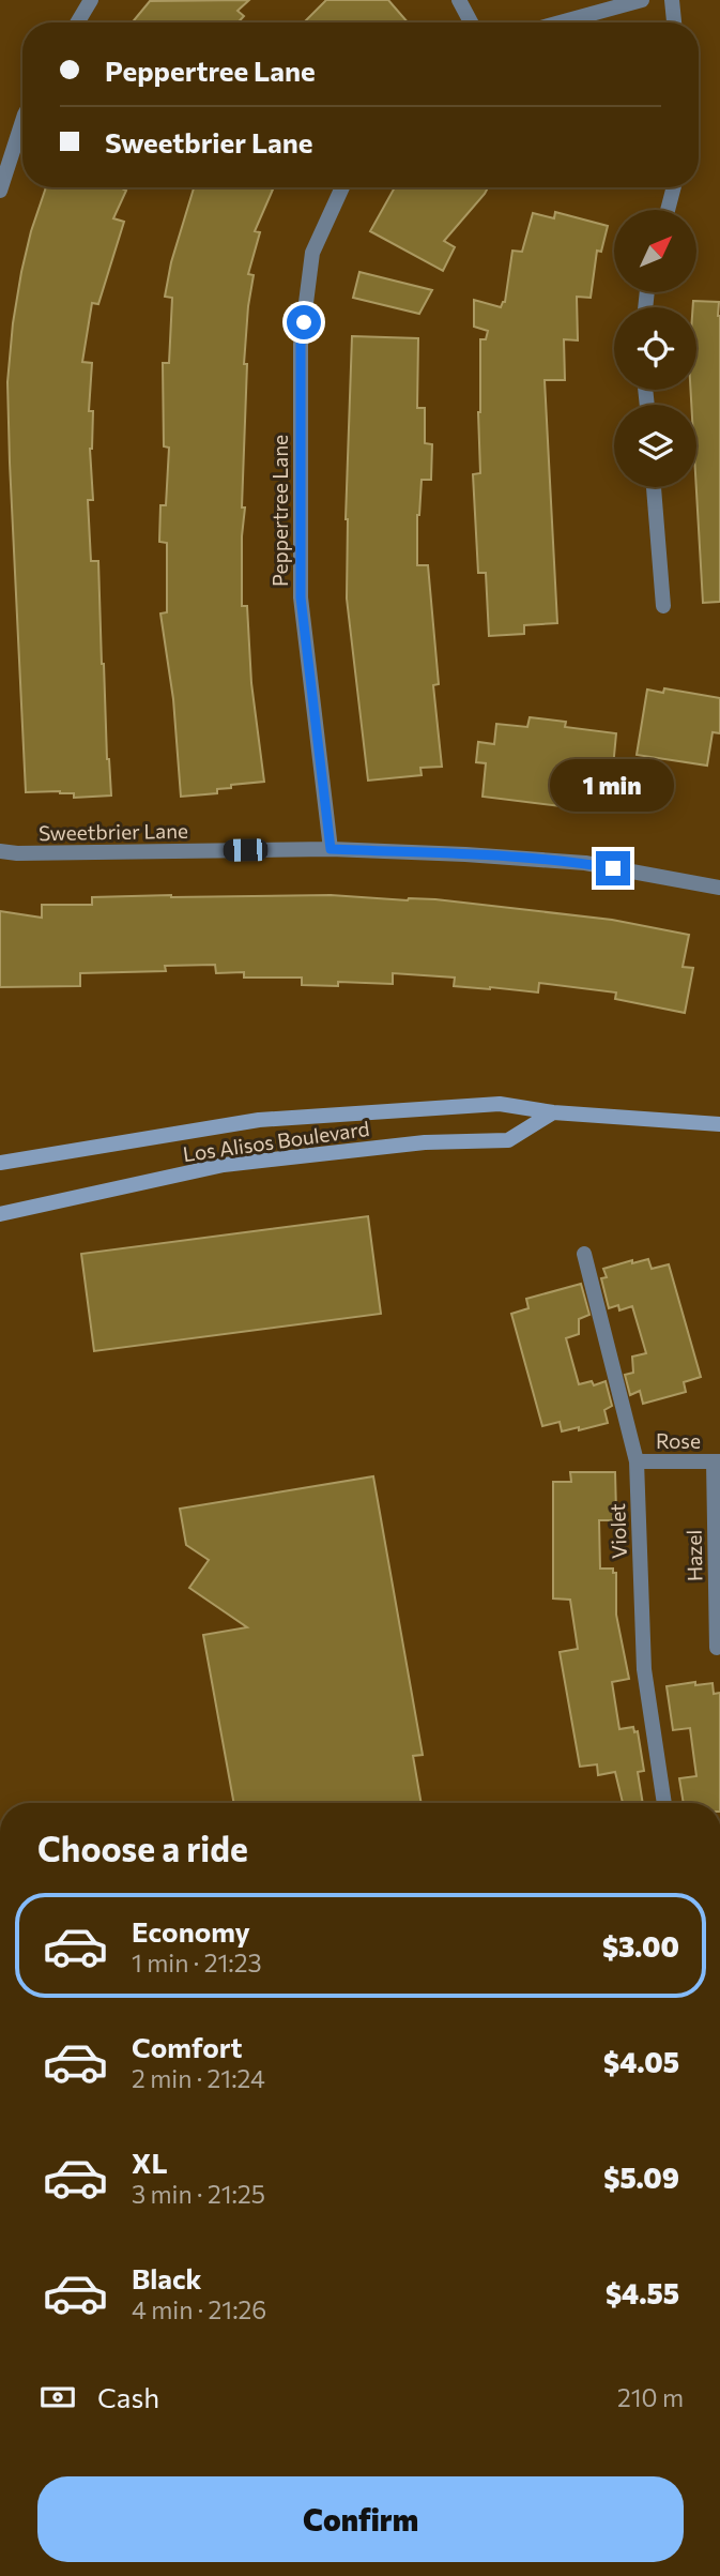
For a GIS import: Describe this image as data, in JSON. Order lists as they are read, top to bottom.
{
  "streets": {
    "main road": ["Los Alisos Boulevard"],
    "street": [
      "Peppertree Lane",
      "Sweetbrier Lane",
      "Rose",
      "Violet",
      "Hazel"
    ]
  },
  "crossings": [
    ["Peppertree Lane", "Sweetbrier Lane"],
    ["Rose", "Violet"],
    ["Rose", "Hazel"]
  ],
  "north": "top right",
  "page": {
    "banner": ["Peppertree Lane", "Sweetbrier Lane"],
    "bubble": "1 min",
    "heading": "Choose a ride",
    "list": [
      {
        "name": "Economy",
        "note": "1 min · 21:23",
        "value": "$3.00"
      },
      {
        "name": "Comfort",
        "note": "2 min · 21:24",
        "value": "$4.05"
      },
      {
        "name": "XL",
        "note": "3 min · 21:25",
        "value": "$5.09"
      },
      {
        "name": "Black",
        "note": "4 min · 21:26",
        "value": "$4.55"
      }
    ],
    "pay": ["Cash", "210 m"],
    "buttons": "Confirm"
  }
}
